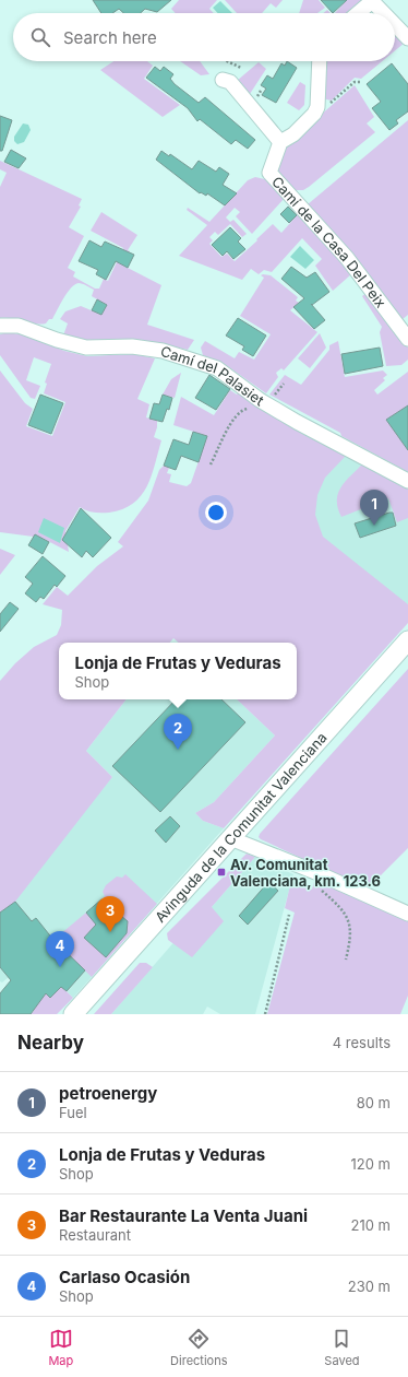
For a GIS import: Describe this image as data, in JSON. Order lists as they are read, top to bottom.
{
  "streets": {
    "main road": ["Avinguda de la Comunitat Valenciana"],
    "lane": ["Camí de la Casa Del Peix", "Camí del Palasiet"]
  },
  "places": {
    "transit": ["Av. Comunitat Valenciana, km. 123.6"]
  },
  "page": {
    "search": "Search here",
    "pins": [
      "1",
      "2",
      "3",
      "4"
    ],
    "popup": ["Lonja de Frutas y Veduras", "Shop"],
    "heading": ["Nearby", "4 results"],
    "list": [
      {
        "mark": "1",
        "name": "petroenergy",
        "note": "Fuel",
        "value": "80 m"
      },
      {
        "mark": "2",
        "name": "Lonja de Frutas y Veduras",
        "note": "Shop",
        "value": "120 m"
      },
      {
        "mark": "3",
        "name": "Bar Restaurante La Venta Juani",
        "note": "Restaurant",
        "value": "210 m"
      },
      {
        "mark": "4",
        "name": "Carlaso Ocasión",
        "note": "Shop",
        "value": "230 m"
      }
    ],
    "nav": ["Map", "Directions", "Saved"]
  }
}
